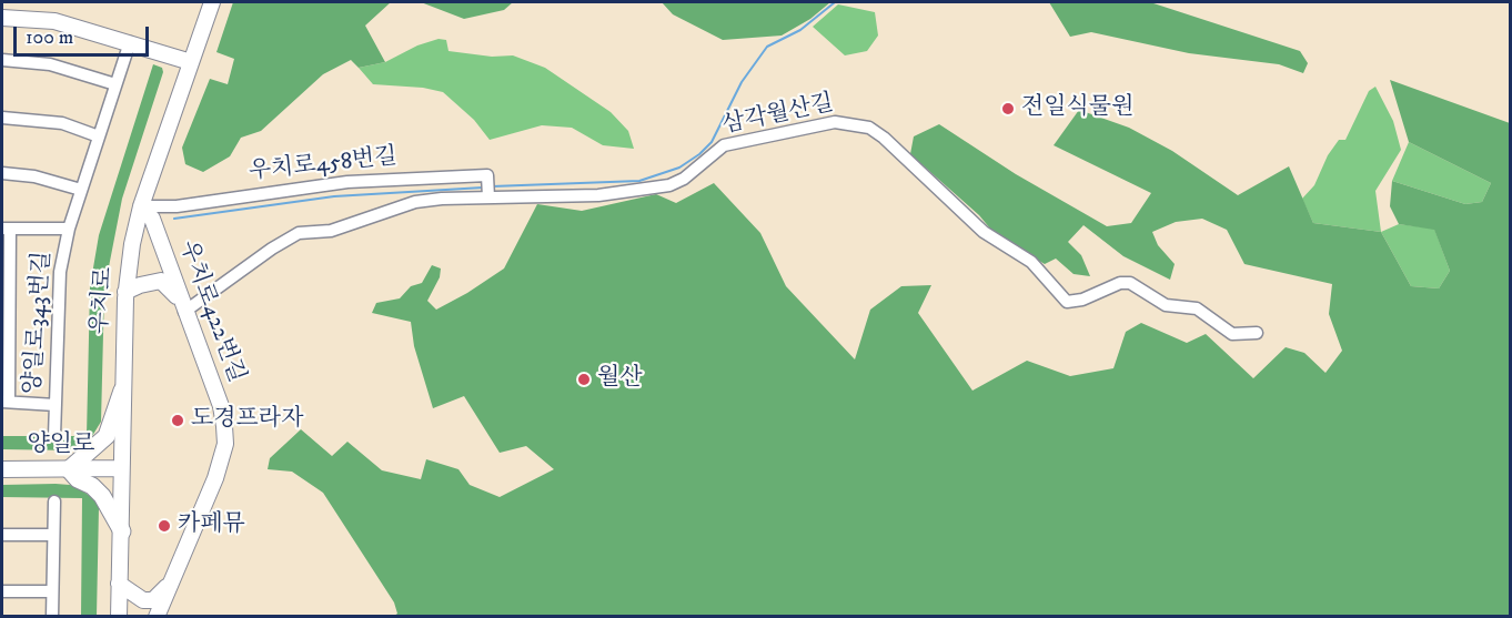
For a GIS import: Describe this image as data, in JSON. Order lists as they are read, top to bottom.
{
  "streets": {
    "street": [
      "삼각월산길",
      "우치로458번길",
      "우치로",
      "우치로422번길",
      "양일로343번길",
      "양일로"
    ]
  },
  "crossings": [
    ["삼각월산길", "우치로458번길"],
    ["삼각월산길", "우치로422번길"],
    ["우치로458번길", "우치로"],
    ["우치로458번길", "우치로422번길"],
    ["우치로", "우치로422번길"],
    ["우치로", "양일로"]
  ],
  "places": [
    "전일식물원",
    "월산",
    "도경프라자",
    "카페뮤"
  ],
  "scale_bar": "100 m"
}
